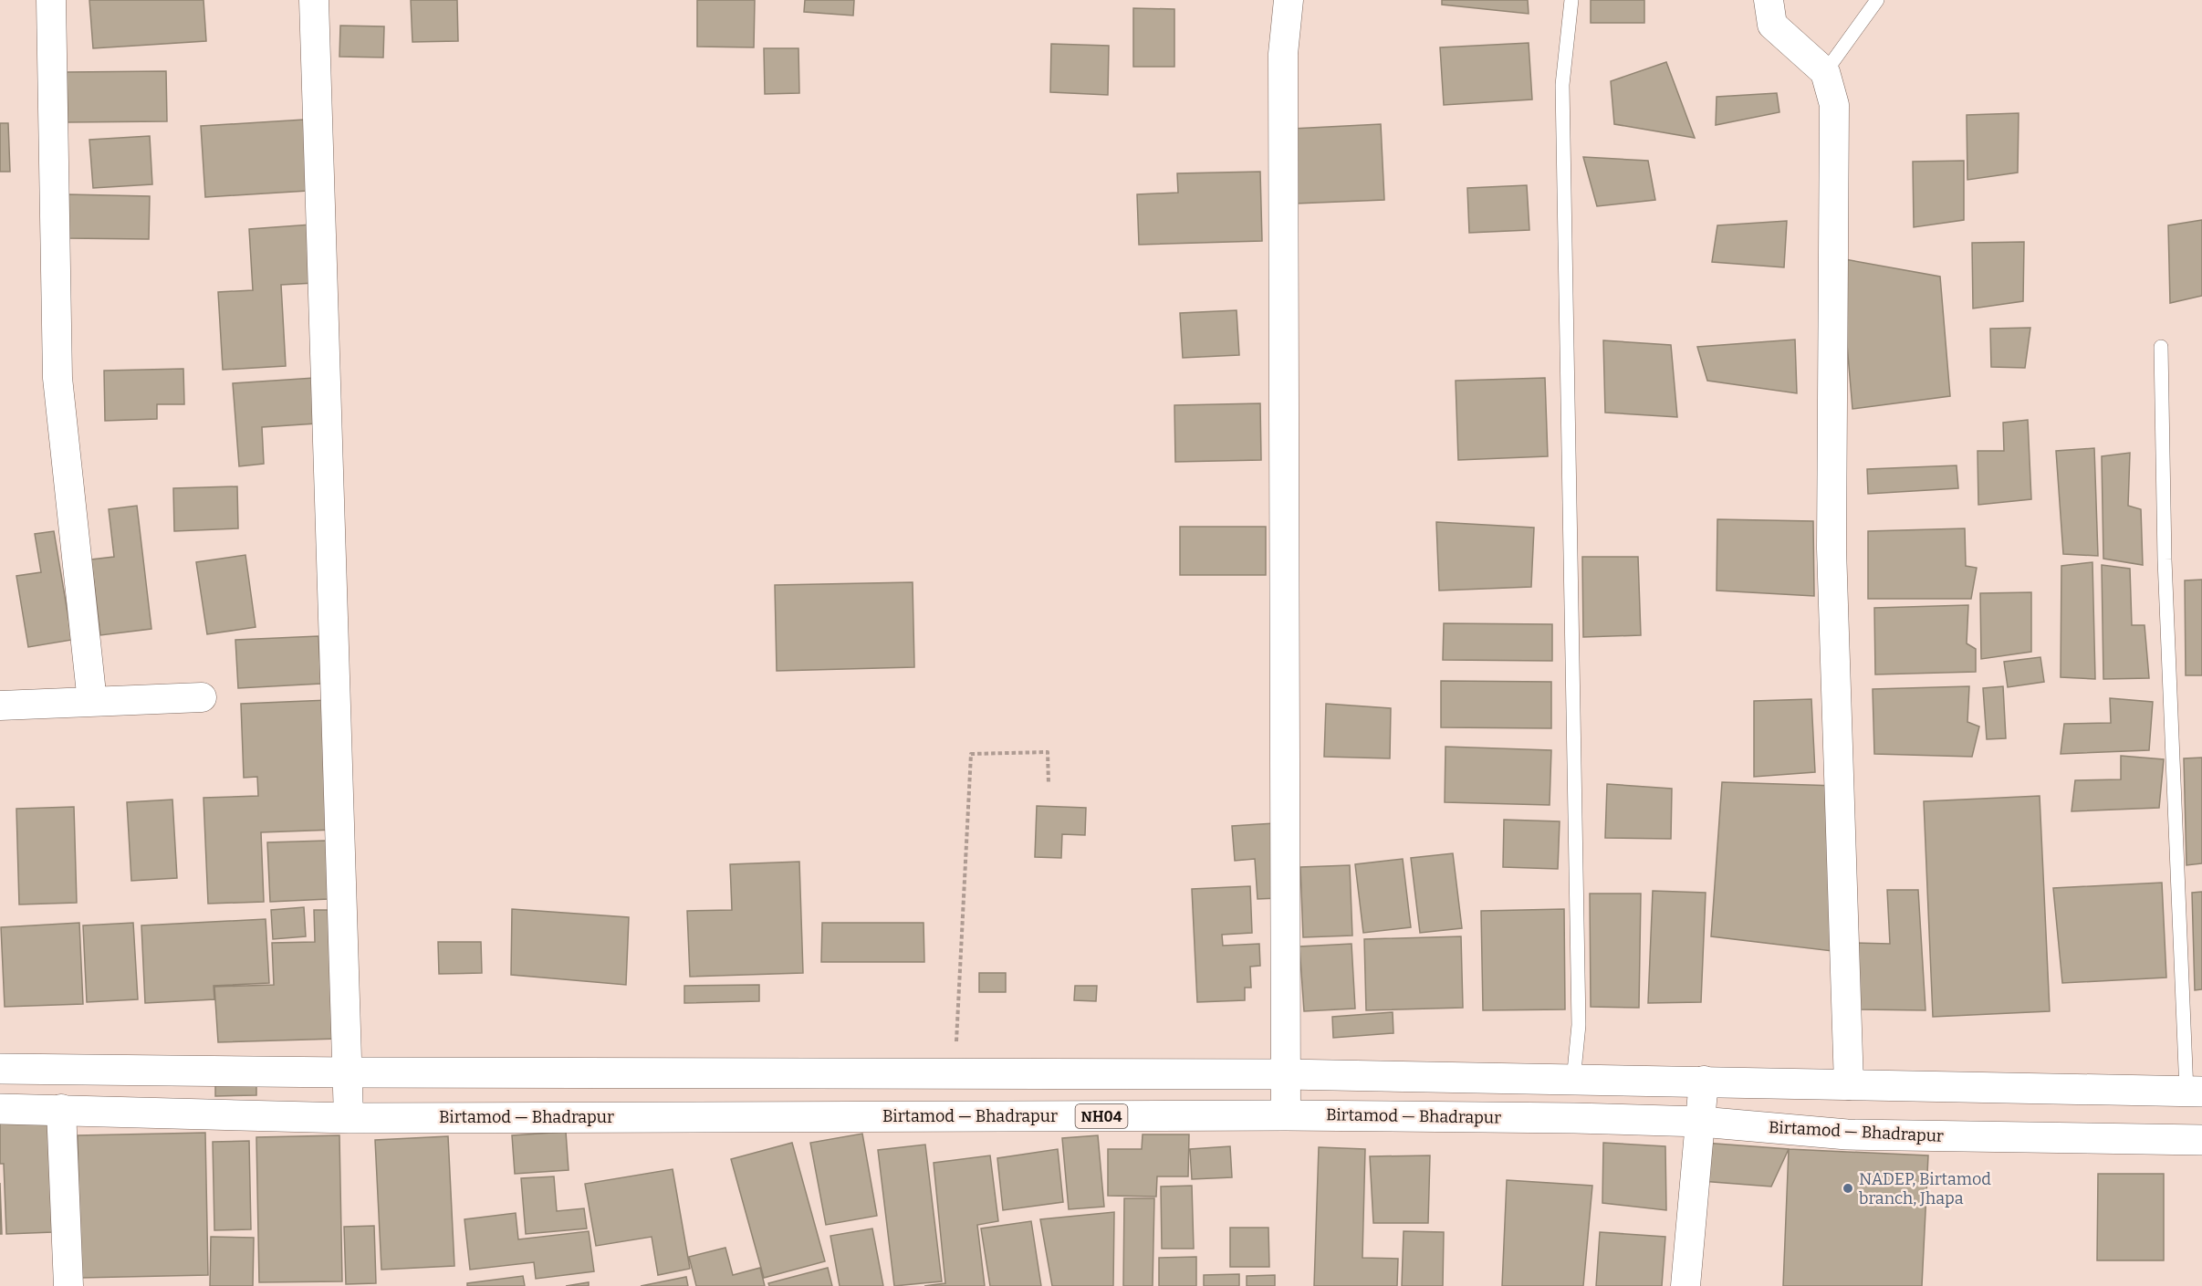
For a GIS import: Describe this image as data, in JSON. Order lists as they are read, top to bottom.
{
  "streets": {
    "main road": ["Birtamod — Bhadrapur", "NH04"]
  },
  "places": ["NADEP, Birtamod branch, Jhapa"]
}
